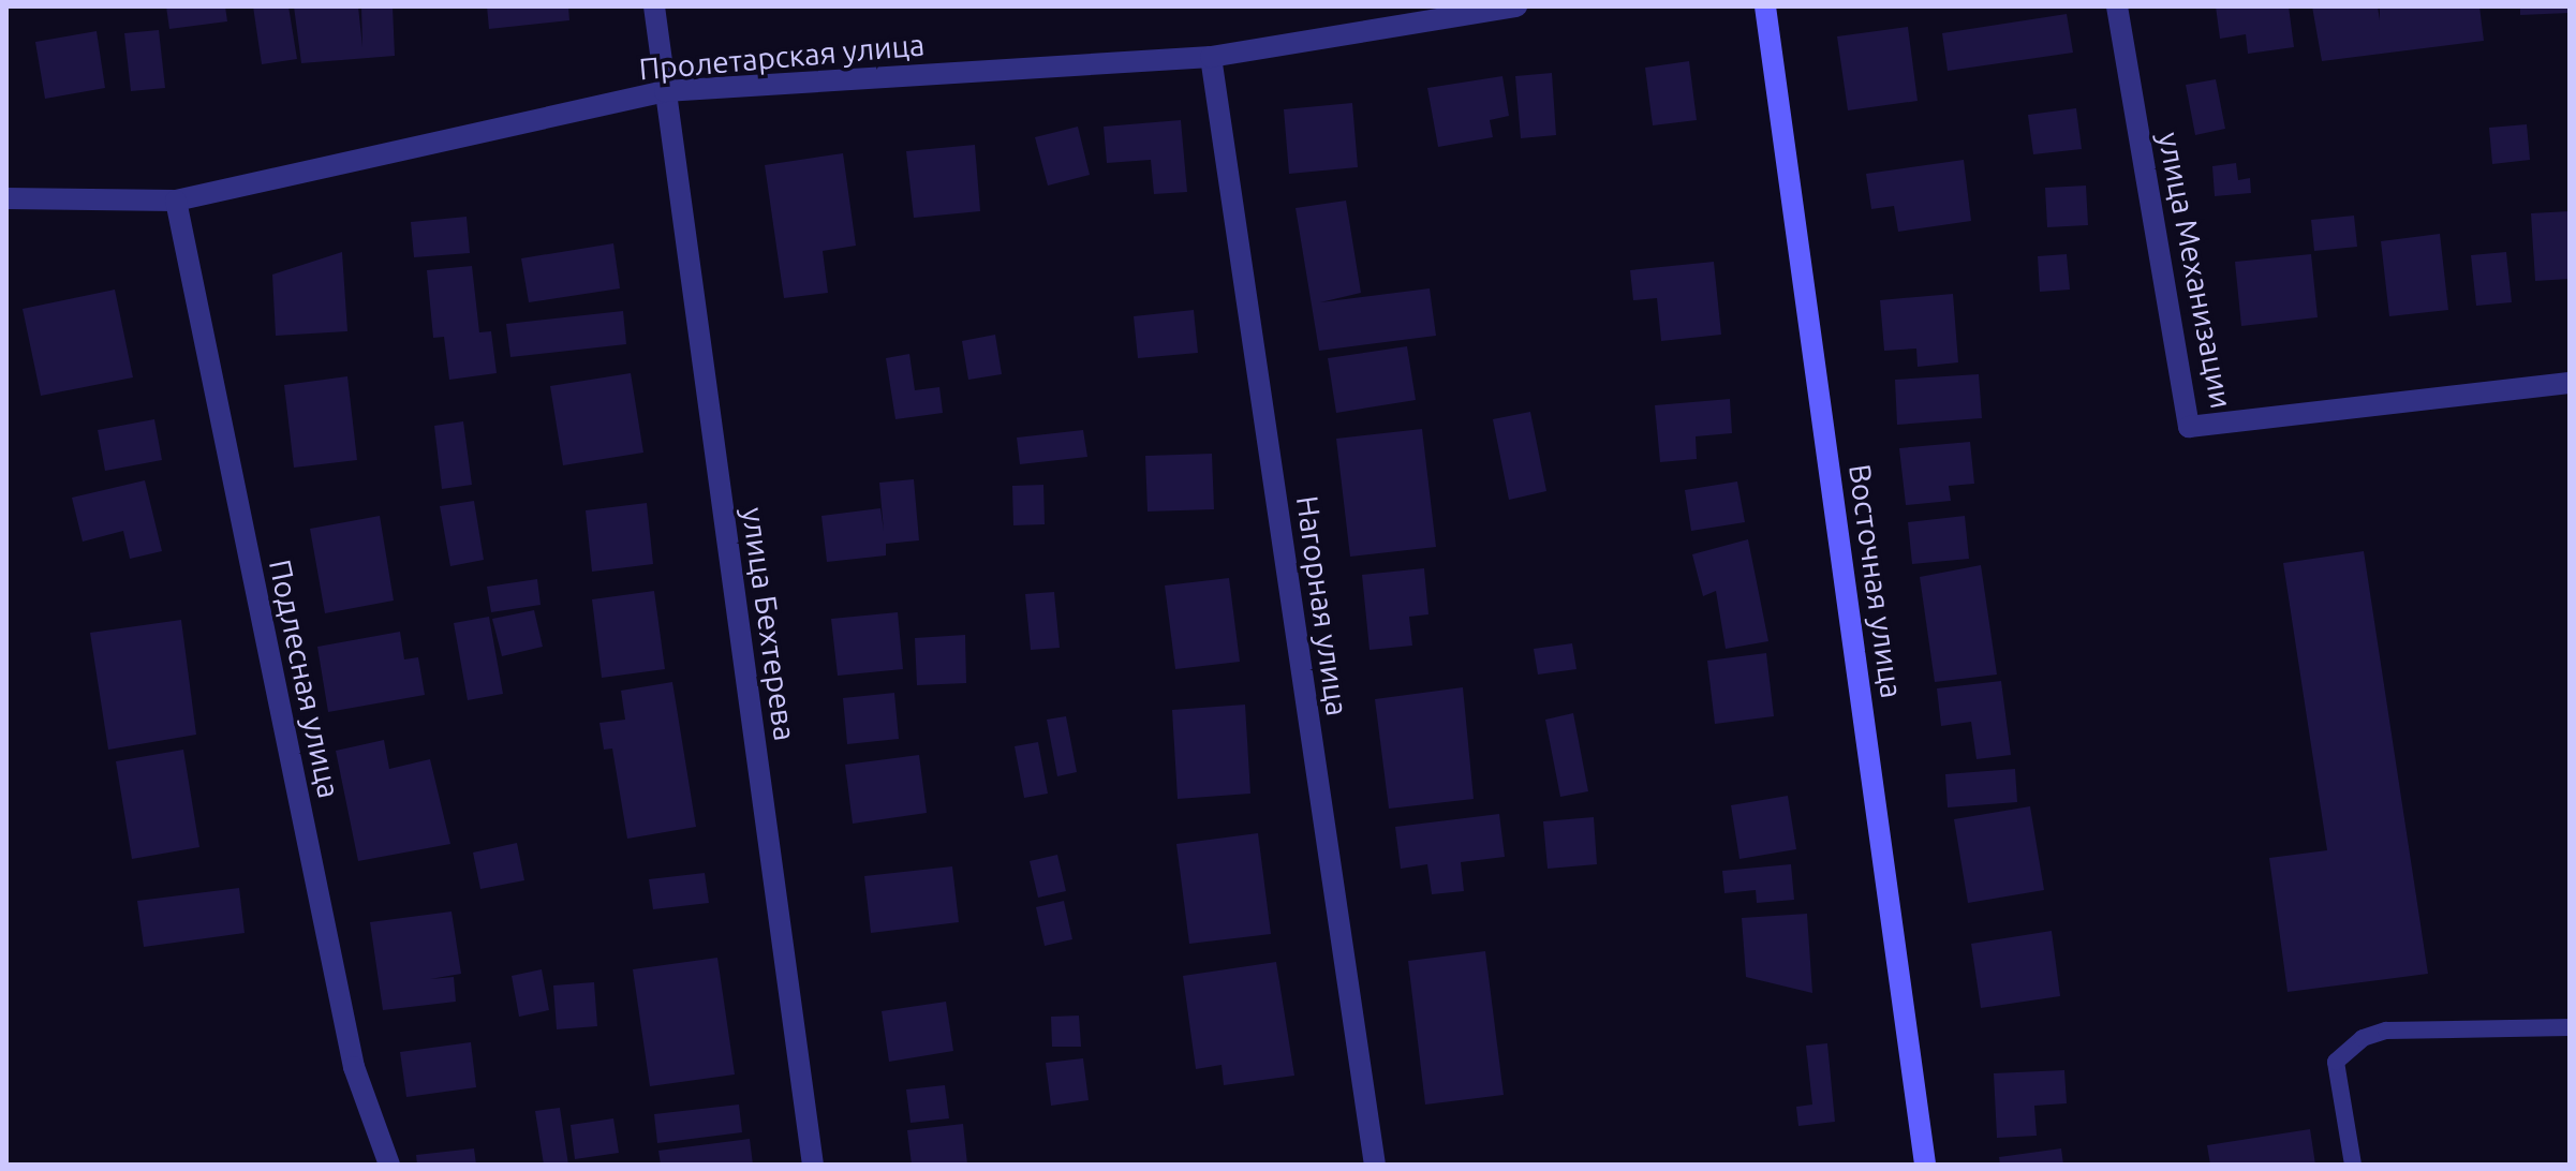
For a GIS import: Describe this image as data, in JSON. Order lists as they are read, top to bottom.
{
  "streets": {
    "street": [
      "Пролетарская улица",
      "улица Механизации",
      "Восточная улица",
      "Нагорная улица",
      "улица Бехтерева",
      "Подлесная улица"
    ]
  },
  "crossings": [
    ["Пролетарская улица", "Нагорная улица"],
    ["Пролетарская улица", "улица Бехтерева"],
    ["Пролетарская улица", "Подлесная улица"]
  ]
}
